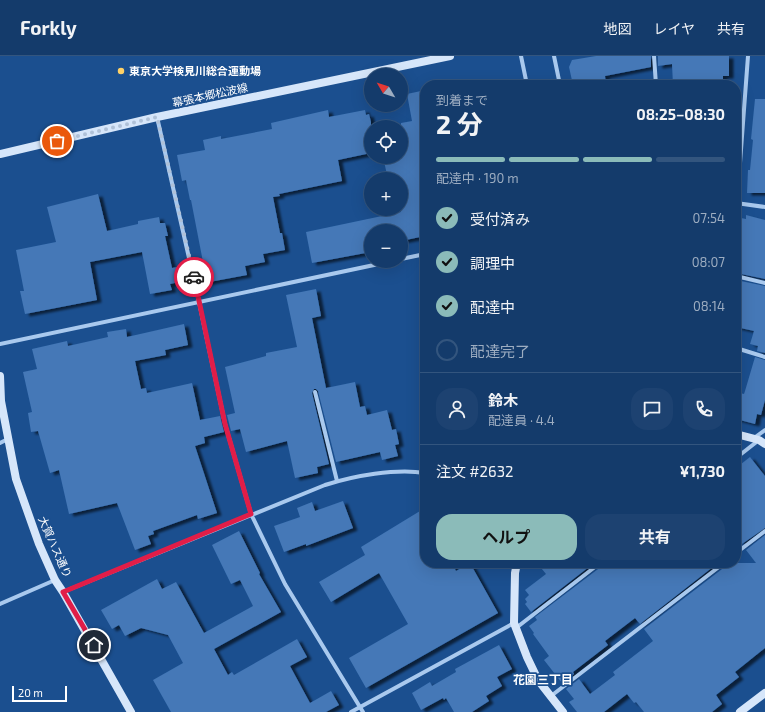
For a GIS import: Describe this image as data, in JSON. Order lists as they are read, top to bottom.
{
  "streets": {
    "street": ["幕張本郷松波線", "大賀ハス通り"]
  },
  "districts": ["花園三丁目"],
  "places": ["東京大学検見川総合運動場"],
  "scale_bar": "20 m",
  "north": "top left",
  "page": {
    "header": "Forkly",
    "nav": ["地図", "レイヤ", "共有"],
    "map_buttons": ["+", "−"],
    "heading": ["2 分", "到着まで", "08:25–08:30"],
    "panel": [
      "鈴木",
      "配達員 · 4.4",
      "注文 #2632",
      "¥1,730"
    ],
    "bar": "配達中 · 190 m",
    "list": [
      ["受付済み", "07:54"],
      ["調理中", "08:07"],
      ["配達中", "08:14"],
      "配達完了"
    ],
    "buttons": ["ヘルプ", "共有"],
    "scale": "20 m"
  }
}
